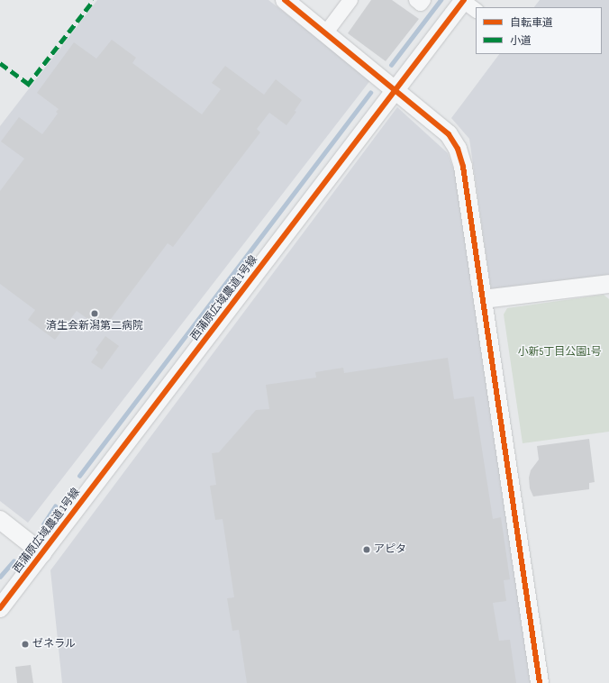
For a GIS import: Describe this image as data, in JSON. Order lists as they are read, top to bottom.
{
  "streets": {
    "street": ["西蒲原広域農道 1号線"]
  },
  "parks": ["小新5丁目公園1号"],
  "places": ["済生会新潟第二病院", "アピタ", "ゼネラル"],
  "legend": ["自転車道", "小道"]
}
